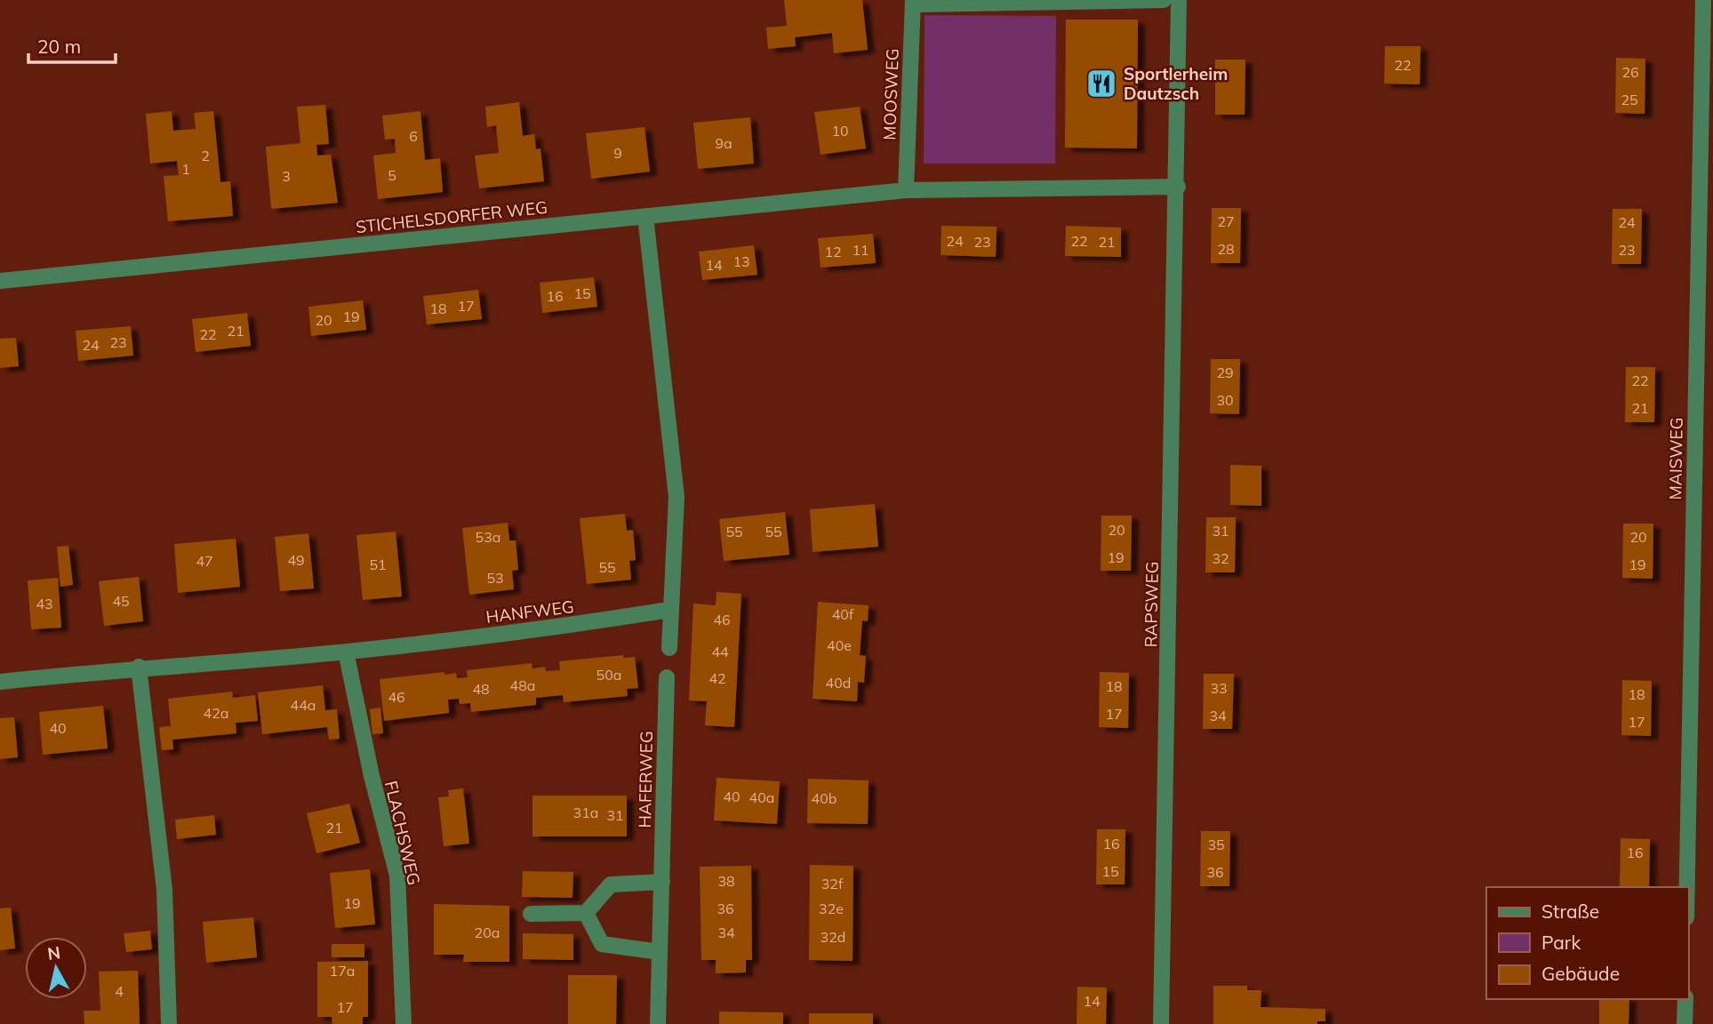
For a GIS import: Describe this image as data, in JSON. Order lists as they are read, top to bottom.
{
  "streets": {
    "street": [
      "MOOSWEG",
      "STICHELSDORFER WEG",
      "MAISWEG",
      "RAPSWEG",
      "HANFWEG",
      "HAFERWEG",
      "FLACHSWEG"
    ]
  },
  "crossings": [
    ["MOOSWEG", "STICHELSDORFER WEG"],
    ["HANFWEG", "FLACHSWEG"]
  ],
  "places": {
    "restaurant": ["Sportlerheim Dautzsch"]
  },
  "house_numbers": [
    "22",
    "26",
    "25",
    "10",
    "6",
    "9a",
    "9",
    "2",
    "1",
    "5",
    "3",
    "27",
    "24",
    "24",
    "22",
    "23",
    "21",
    "28",
    "11",
    "23",
    "12",
    "13",
    "14",
    "15",
    "16",
    "17",
    "18",
    "19",
    "20",
    "21",
    "22",
    "23",
    "24",
    "29",
    "22",
    "30",
    "21",
    "20",
    "31",
    "55",
    "55",
    "53a",
    "20",
    "19",
    "32",
    "49",
    "47",
    "51",
    "19",
    "55",
    "53",
    "45",
    "43",
    "40f",
    "46",
    "40e",
    "44",
    "50a",
    "42",
    "40d",
    "48a",
    "18",
    "33",
    "48",
    "18",
    "46",
    "44a",
    "42a",
    "17",
    "34",
    "17",
    "40",
    "40",
    "40a",
    "40b",
    "31a",
    "31",
    "21",
    "16",
    "35",
    "16",
    "15",
    "36",
    "38",
    "32f",
    "19",
    "36",
    "32e",
    "20a",
    "34",
    "32d",
    "17a",
    "4",
    "14",
    "17"
  ],
  "legend": ["Straße", "Park", "Gebäude"],
  "scale_bar": "20 m",
  "north": "top"
}
